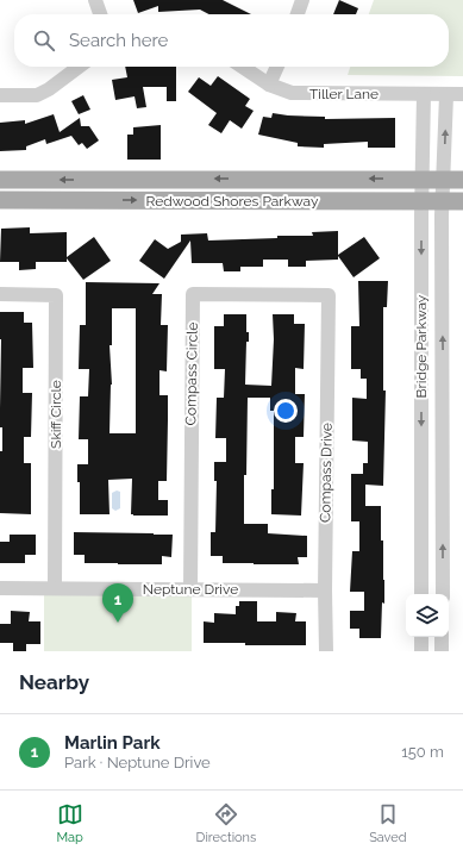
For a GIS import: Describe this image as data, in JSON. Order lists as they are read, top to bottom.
{
  "streets": {
    "main road": ["Redwood Shores Parkway"],
    "street": [
      "Tiller Lane",
      "Bridge Parkway",
      "Compass Circle",
      "Skiff Circle",
      "Compass Drive",
      "Neptune Drive"
    ]
  },
  "crossings": [
    ["Tiller Lane", "Bridge Parkway"],
    ["Redwood Shores Parkway", "Bridge Parkway"],
    ["Compass Circle", "Compass Drive"],
    ["Compass Circle", "Neptune Drive"],
    ["Skiff Circle", "Neptune Drive"],
    ["Compass Drive", "Neptune Drive"]
  ],
  "page": {
    "search": "Search here",
    "pins": "1",
    "heading": "Nearby",
    "list": [
      {
        "mark": "1",
        "name": "Marlin Park",
        "note": "Park · Neptune Drive",
        "value": "150 m"
      }
    ],
    "nav": ["Map", "Directions", "Saved"]
  }
}
